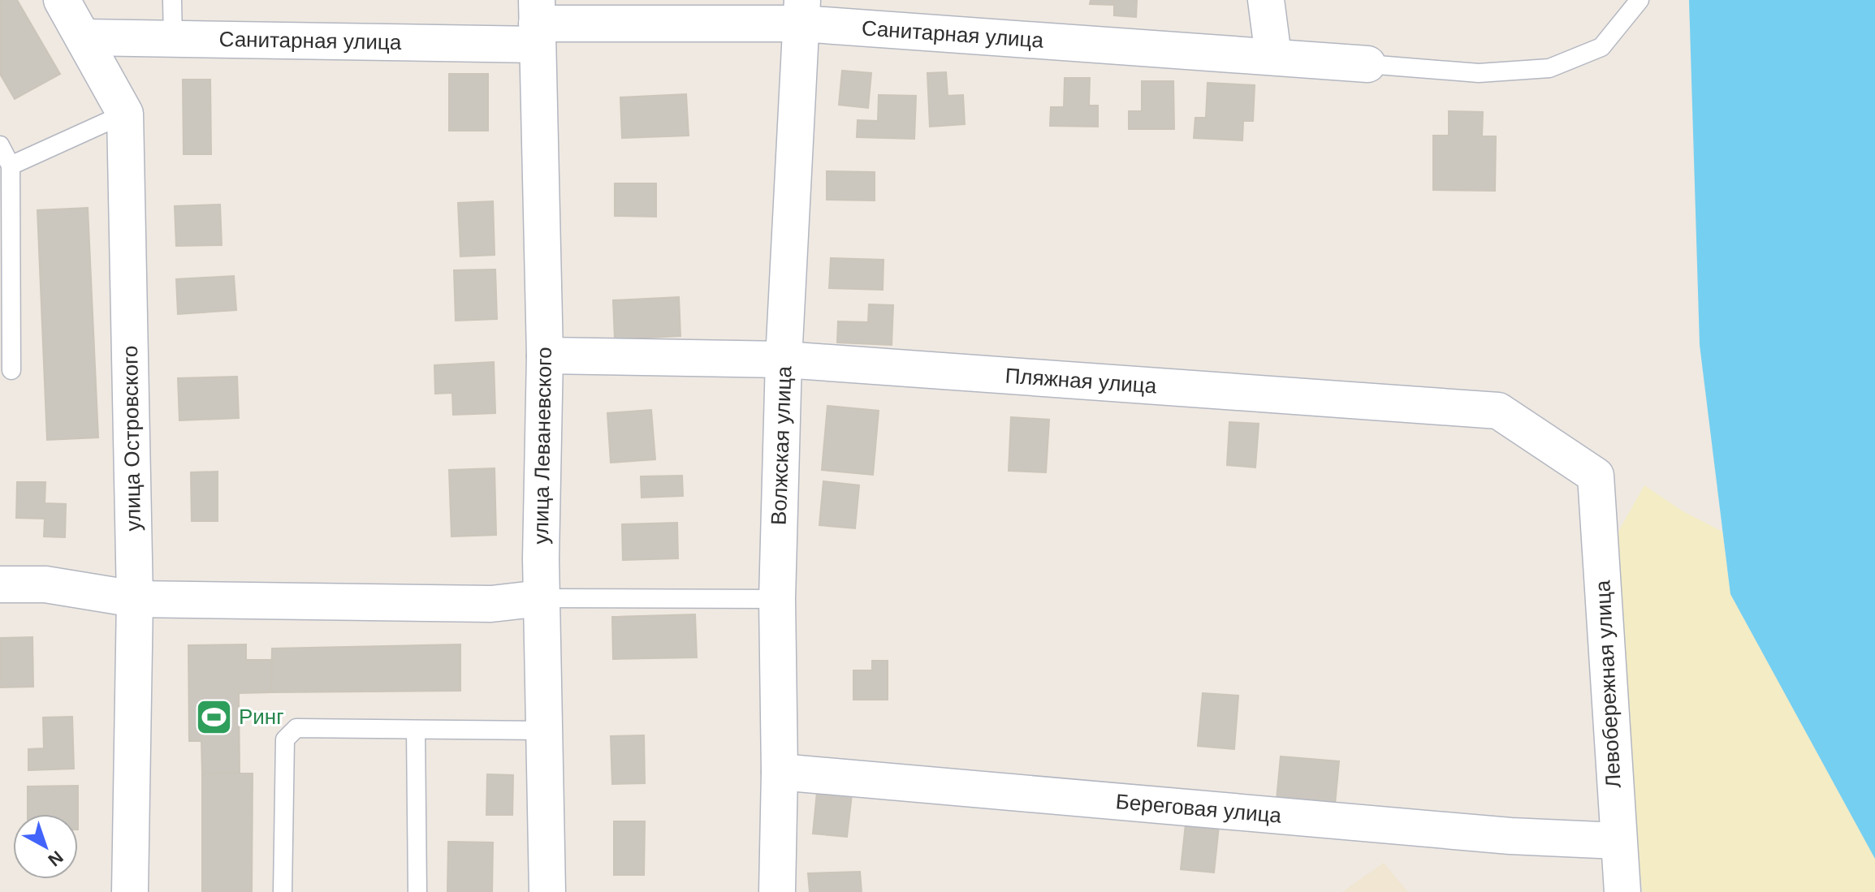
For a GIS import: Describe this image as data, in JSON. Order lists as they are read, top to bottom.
{
  "streets": {
    "street": [
      "Санитарная улица",
      "Пляжная улица",
      "улица Островского",
      "улица Леваневского",
      "Волжская улица",
      "Левобережная улица",
      "Береговая улица"
    ]
  },
  "crossings": [
    ["Санитарная улица", "улица Островского"],
    ["Санитарная улица", "улица Леваневского"],
    ["Санитарная улица", "Волжская улица"],
    ["Пляжная улица", "улица Леваневского"],
    ["Пляжная улица", "Волжская улица"],
    ["Пляжная улица", "Левобережная улица"],
    ["Волжская улица", "Береговая улица"],
    ["Левобережная улица", "Береговая улица"]
  ],
  "places": {
    "sports": ["Ринг"]
  },
  "north": "bottom right"
}
